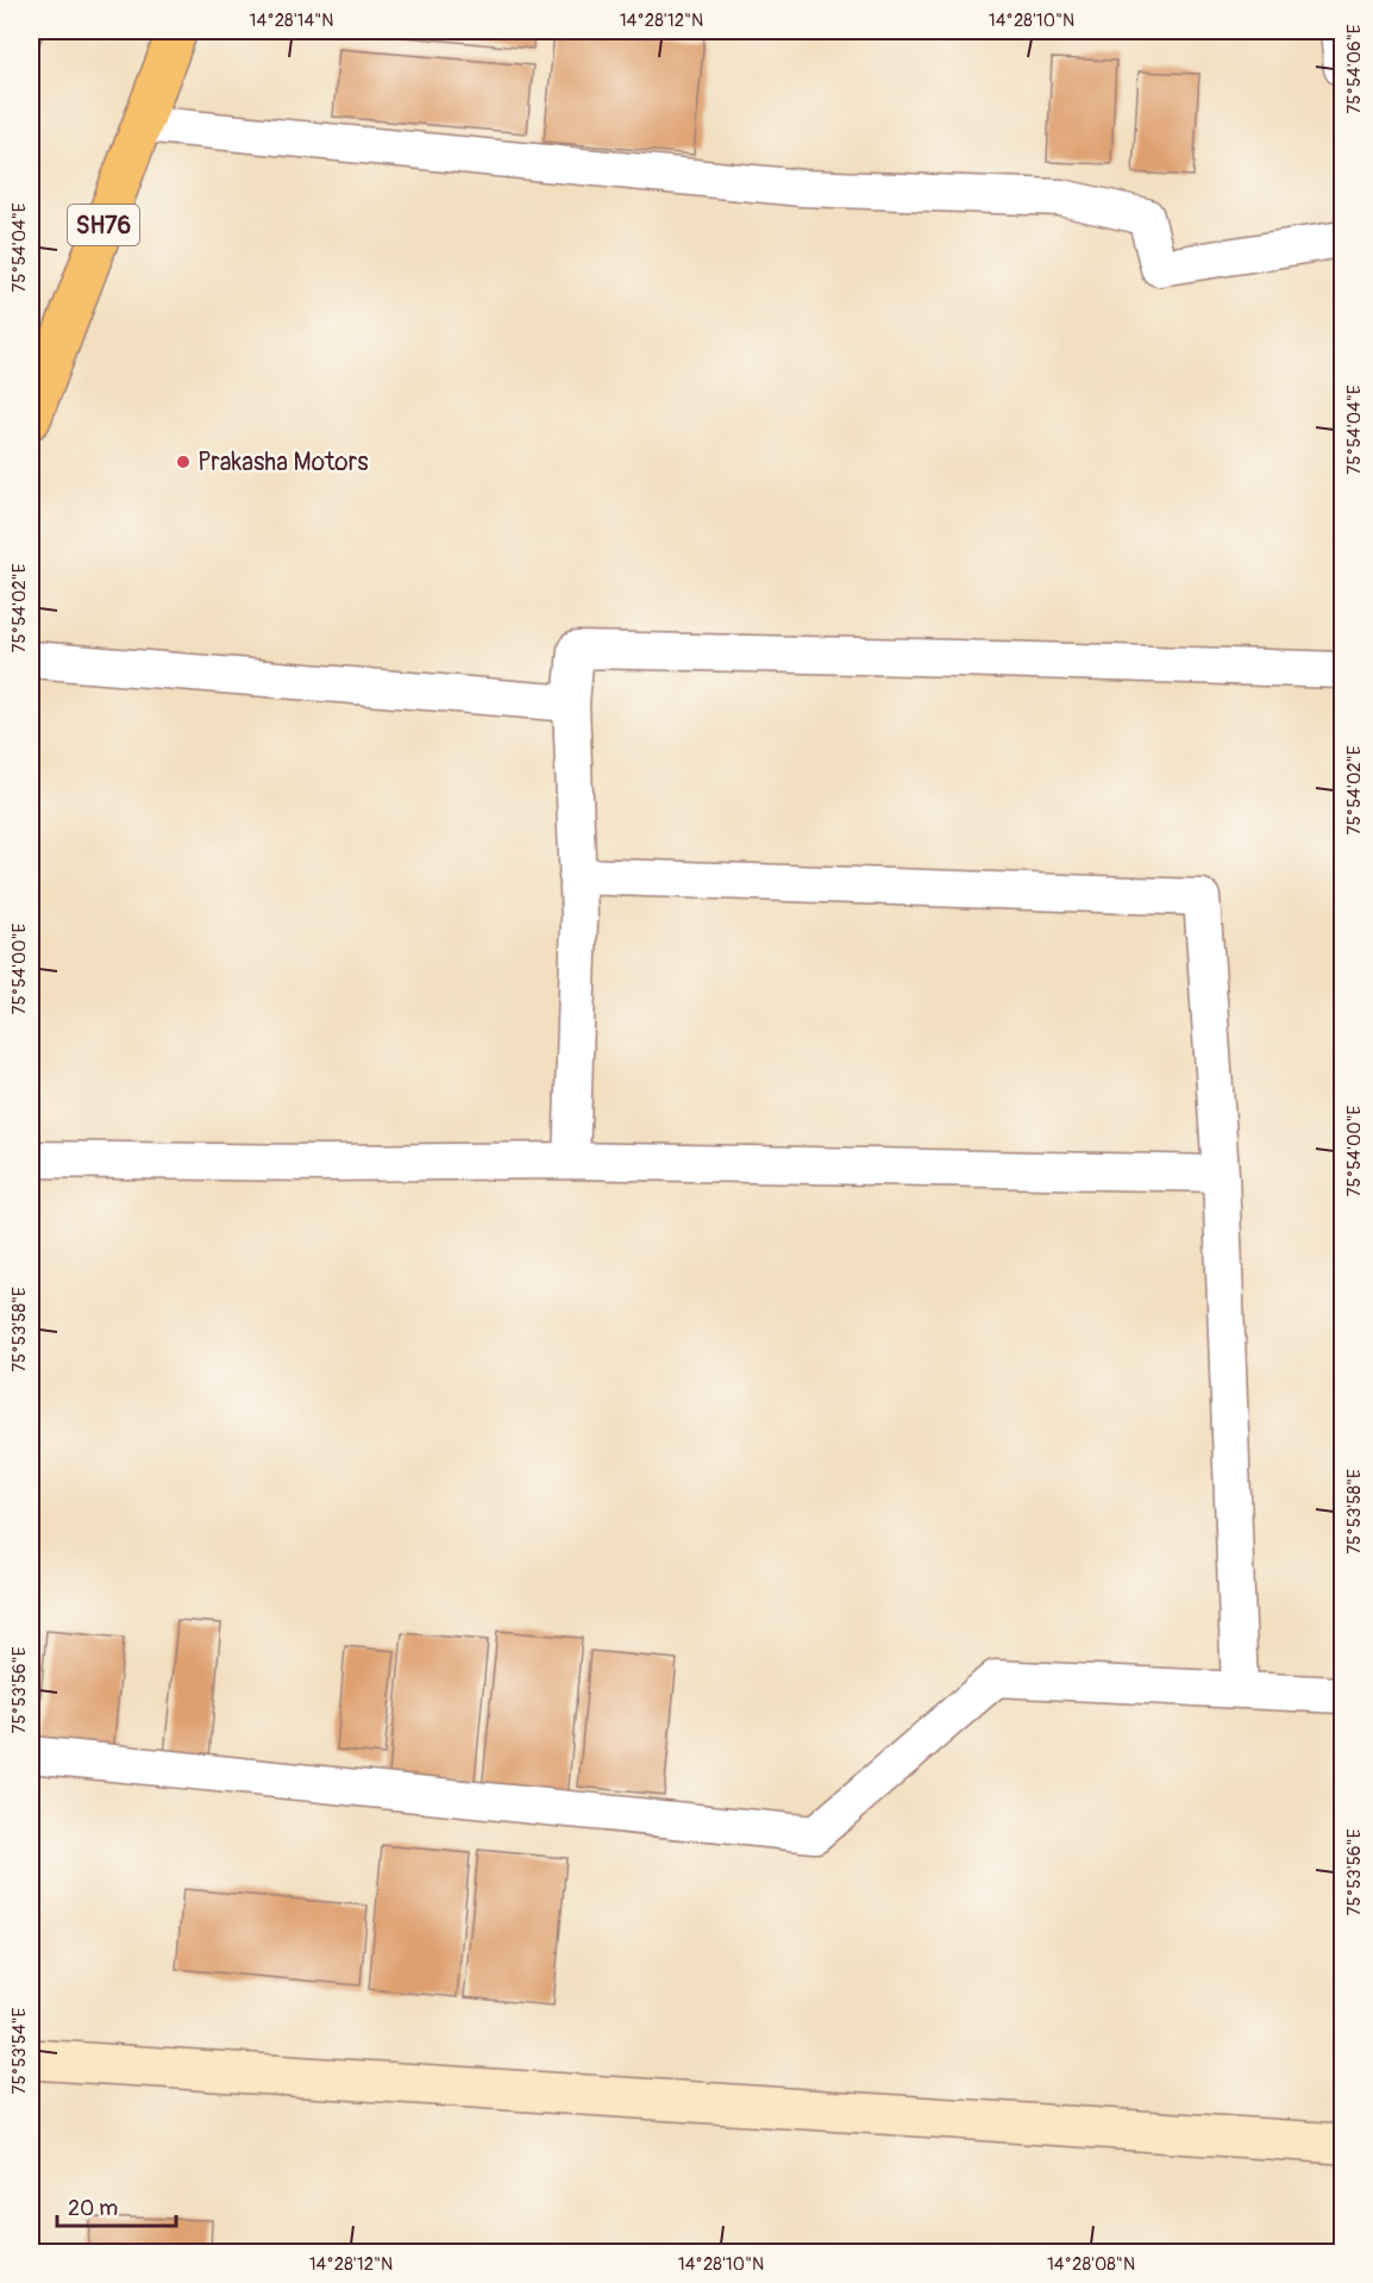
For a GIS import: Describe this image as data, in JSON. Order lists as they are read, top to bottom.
{
  "streets": {
    "main road": ["SH76"]
  },
  "places": ["Prakasha Motors"],
  "scale_bar": "20 m",
  "coordinates": [
    "14°28'14\"N",
    "14°28'12\"N",
    "14°28'10\"N",
    "75°54'06\"E",
    "75°54'04\"E",
    "75°54'02\"E",
    "75°54'00\"E",
    "75°53'58\"E",
    "75°53'56\"E",
    "75°53'54\"E",
    "14°28'08\"N"
  ]
}
